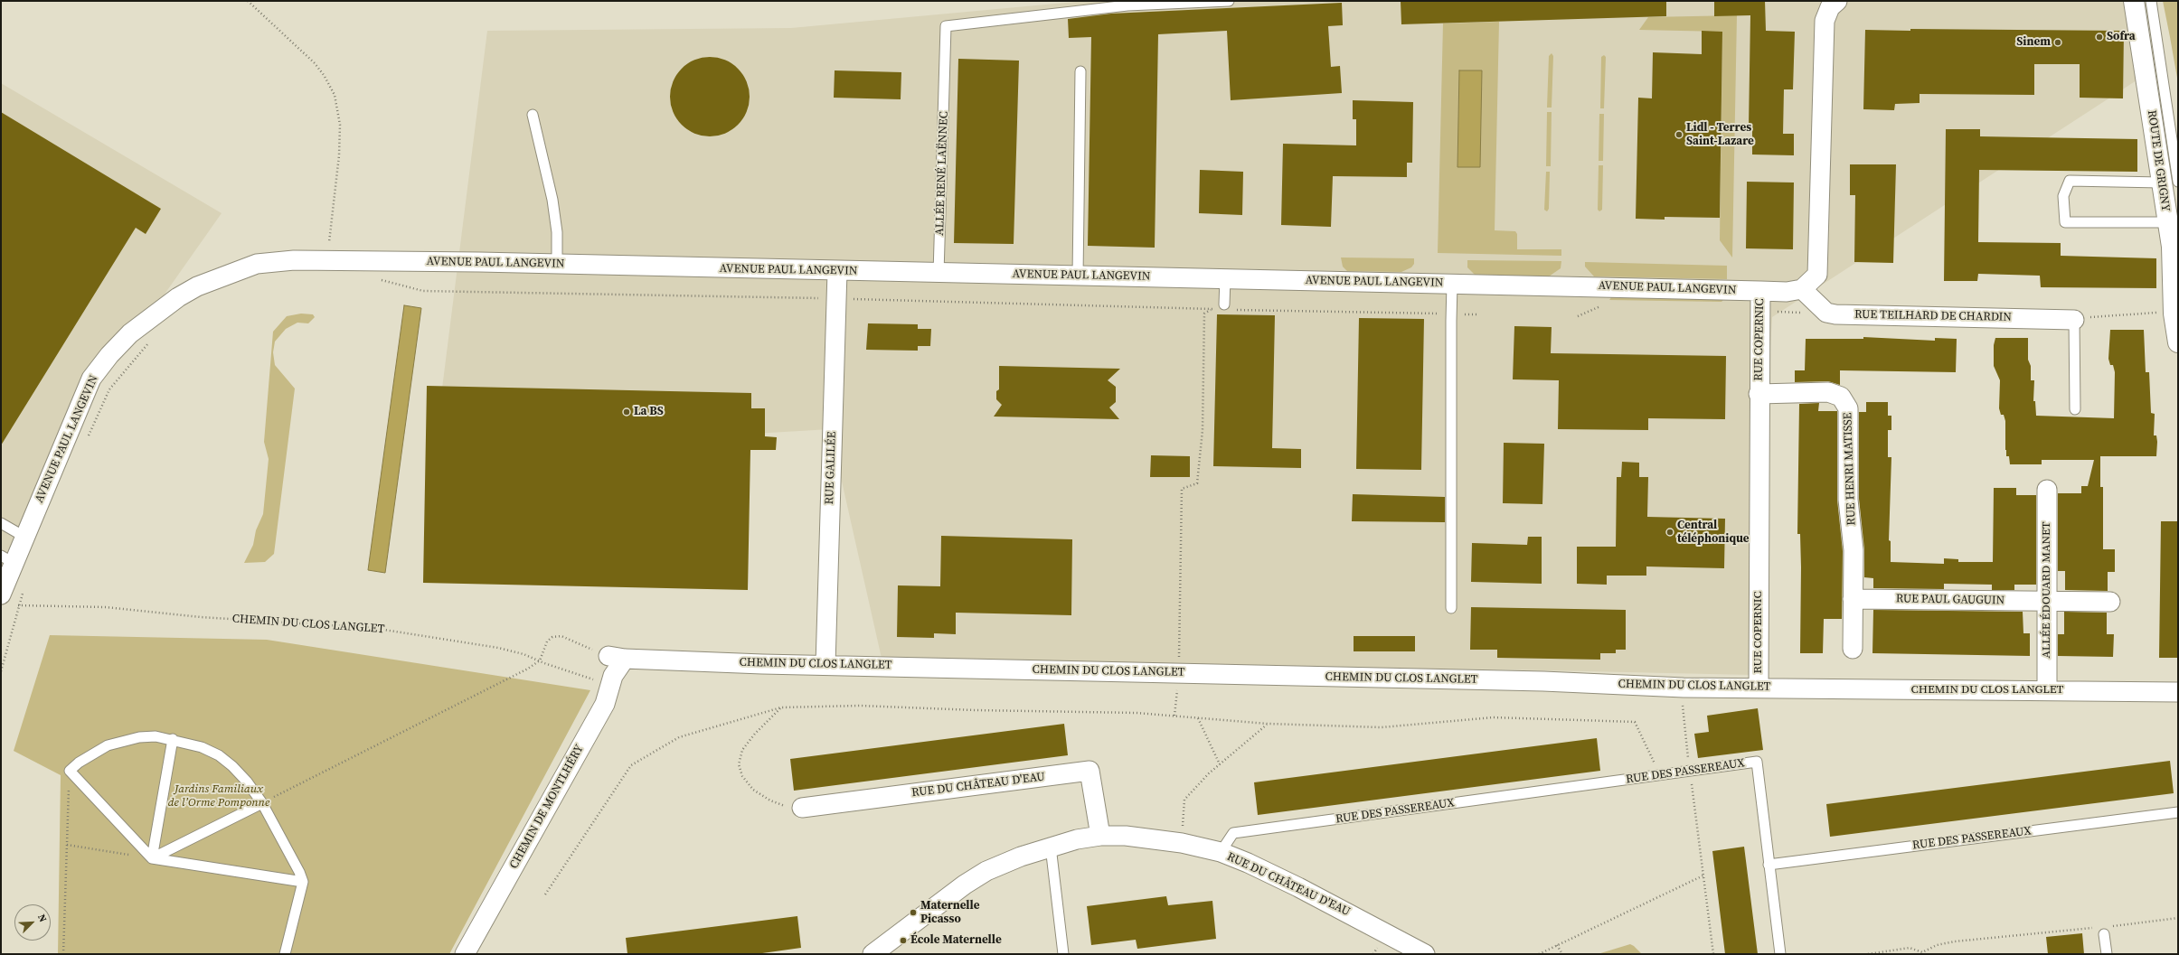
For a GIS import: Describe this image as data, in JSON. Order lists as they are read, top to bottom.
{
  "streets": {
    "street": [
      "ROUTE DE GRIGNY",
      "AVENUE PAUL LANGEVIN",
      "RUE TEILHARD DE CHARDIN",
      "RUE COPERNIC",
      "RUE GALILÉE",
      "RUE HENRI MATISSE",
      "ALLÉE ÉDOUARD MANET",
      "RUE PAUL GAUGUIN",
      "CHEMIN DU CLOS LANGLET",
      "RUE DU CHÂTEAU D'EAU",
      "CHEMIN DE MONTLHÉRY"
    ],
    "lane": ["ALLÉE RENÉ LAËNNEC", "RUE DES PASSEREAUX"]
  },
  "crossings": [
    ["ALLÉE RENÉ LAËNNEC", "AVENUE PAUL LANGEVIN"],
    ["AVENUE PAUL LANGEVIN", "RUE COPERNIC"],
    ["AVENUE PAUL LANGEVIN", "RUE GALILÉE"],
    ["AVENUE PAUL LANGEVIN", "CHEMIN DU CLOS LANGLET"],
    ["RUE TEILHARD DE CHARDIN", "RUE COPERNIC"],
    ["RUE COPERNIC", "RUE HENRI MATISSE"],
    ["RUE COPERNIC", "CHEMIN DU CLOS LANGLET"],
    ["RUE GALILÉE", "CHEMIN DU CLOS LANGLET"],
    ["RUE HENRI MATISSE", "RUE PAUL GAUGUIN"],
    ["ALLÉE ÉDOUARD MANET", "RUE PAUL GAUGUIN"],
    ["ALLÉE ÉDOUARD MANET", "CHEMIN DU CLOS LANGLET"],
    ["CHEMIN DU CLOS LANGLET", "CHEMIN DE MONTLHÉRY"],
    ["RUE DES PASSEREAUX", "RUE DU CHÂTEAU D'EAU"]
  ],
  "parks": ["Jardins Familiaux de l’Orme Pomponne"],
  "places": [
    "Sofra",
    "Sinem",
    "Lidl - Terres Saint-Lazare",
    "La BS",
    "Central téléphonique",
    "Maternelle Picasso",
    "École Maternelle"
  ],
  "north": "top right"
}
